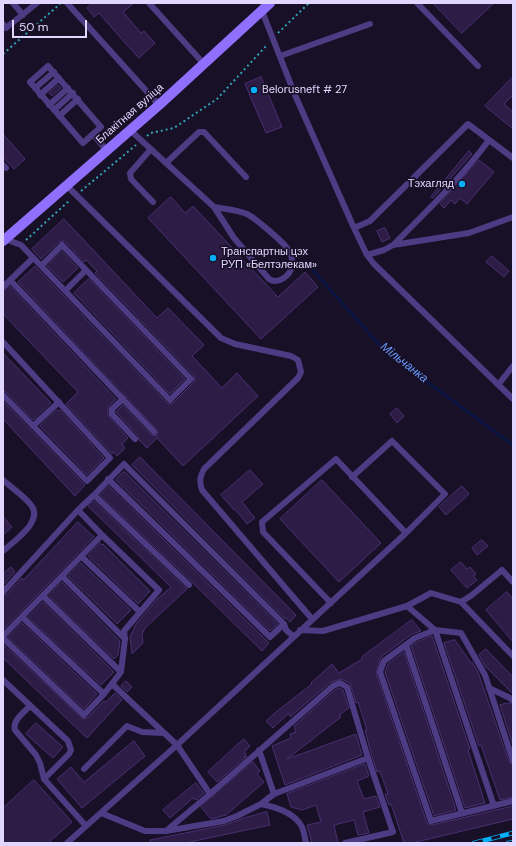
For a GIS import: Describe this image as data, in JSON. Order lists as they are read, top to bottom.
{
  "streets": {
    "street": ["Блакітная вуліца"]
  },
  "water": ["Мільчанка"],
  "places": ["Belorusneft # 27", "Тэхагляд", "Транспартны цэх РУП «Белтэлекам»"],
  "scale_bar": "50 m"
}
